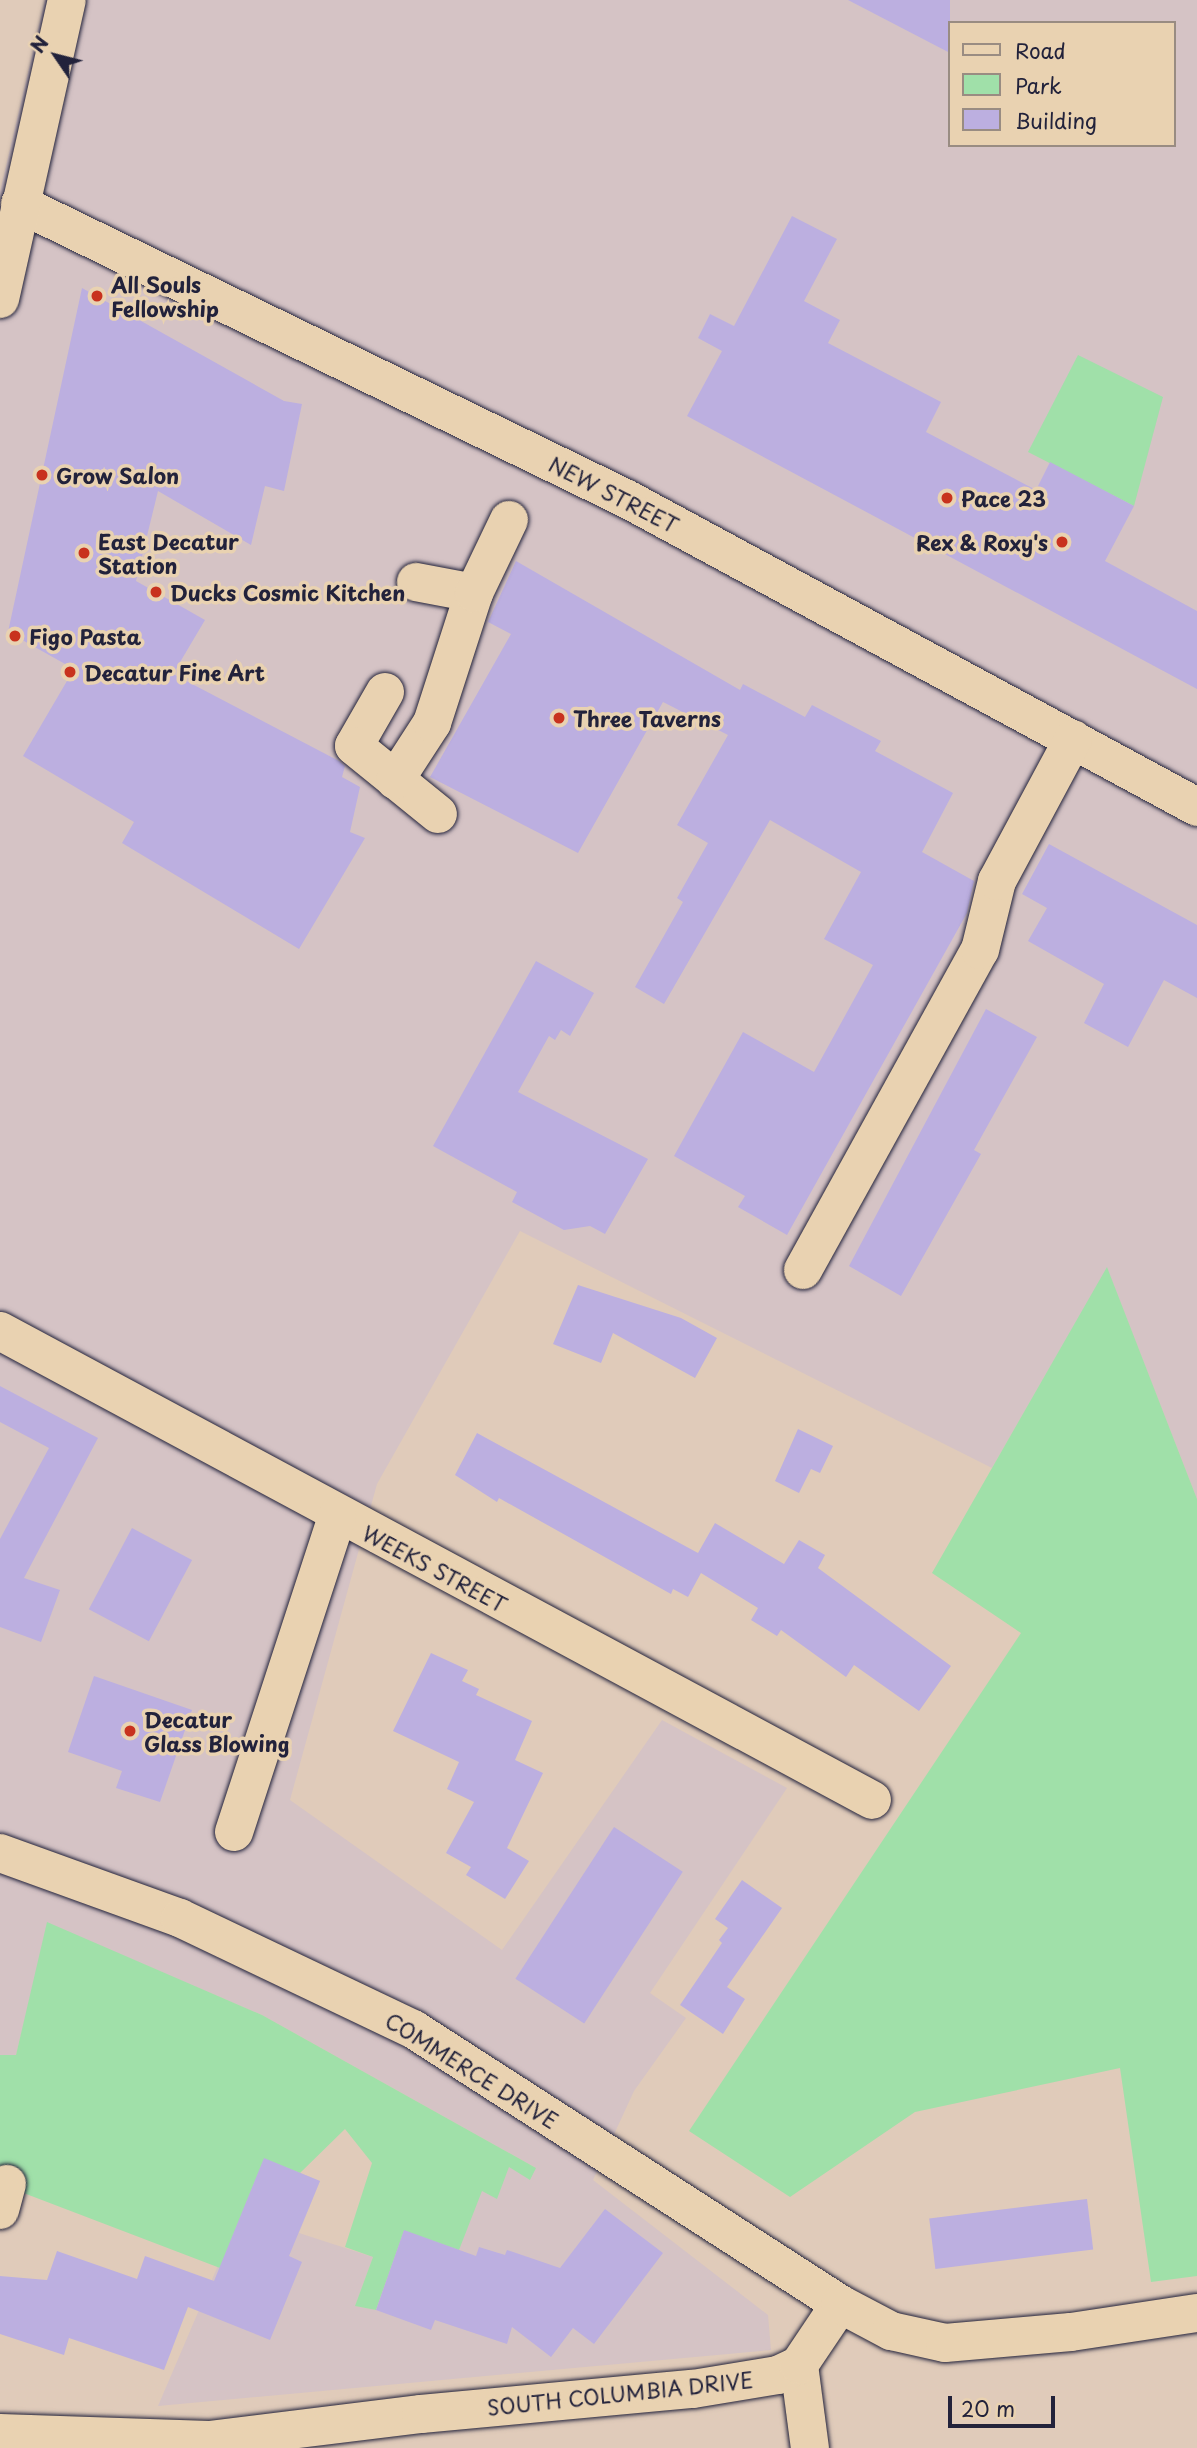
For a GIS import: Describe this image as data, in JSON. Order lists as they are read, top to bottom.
{
  "streets": {
    "street": [
      "NEW STREET",
      "WEEKS STREET",
      "COMMERCE DRIVE",
      "SOUTH COLUMBIA DRIVE"
    ]
  },
  "places": [
    "All Souls Fellowship",
    "Grow Salon",
    "Pace 23",
    "Rex & Roxy's",
    "East Decatur Station",
    "Ducks Cosmic Kitchen",
    "Figo Pasta",
    "Decatur Fine Art",
    "Three Taverns",
    "Decatur Glass Blowing"
  ],
  "legend": ["Road", "Park", "Building"],
  "scale_bar": "20 m",
  "north": "top left"
}
